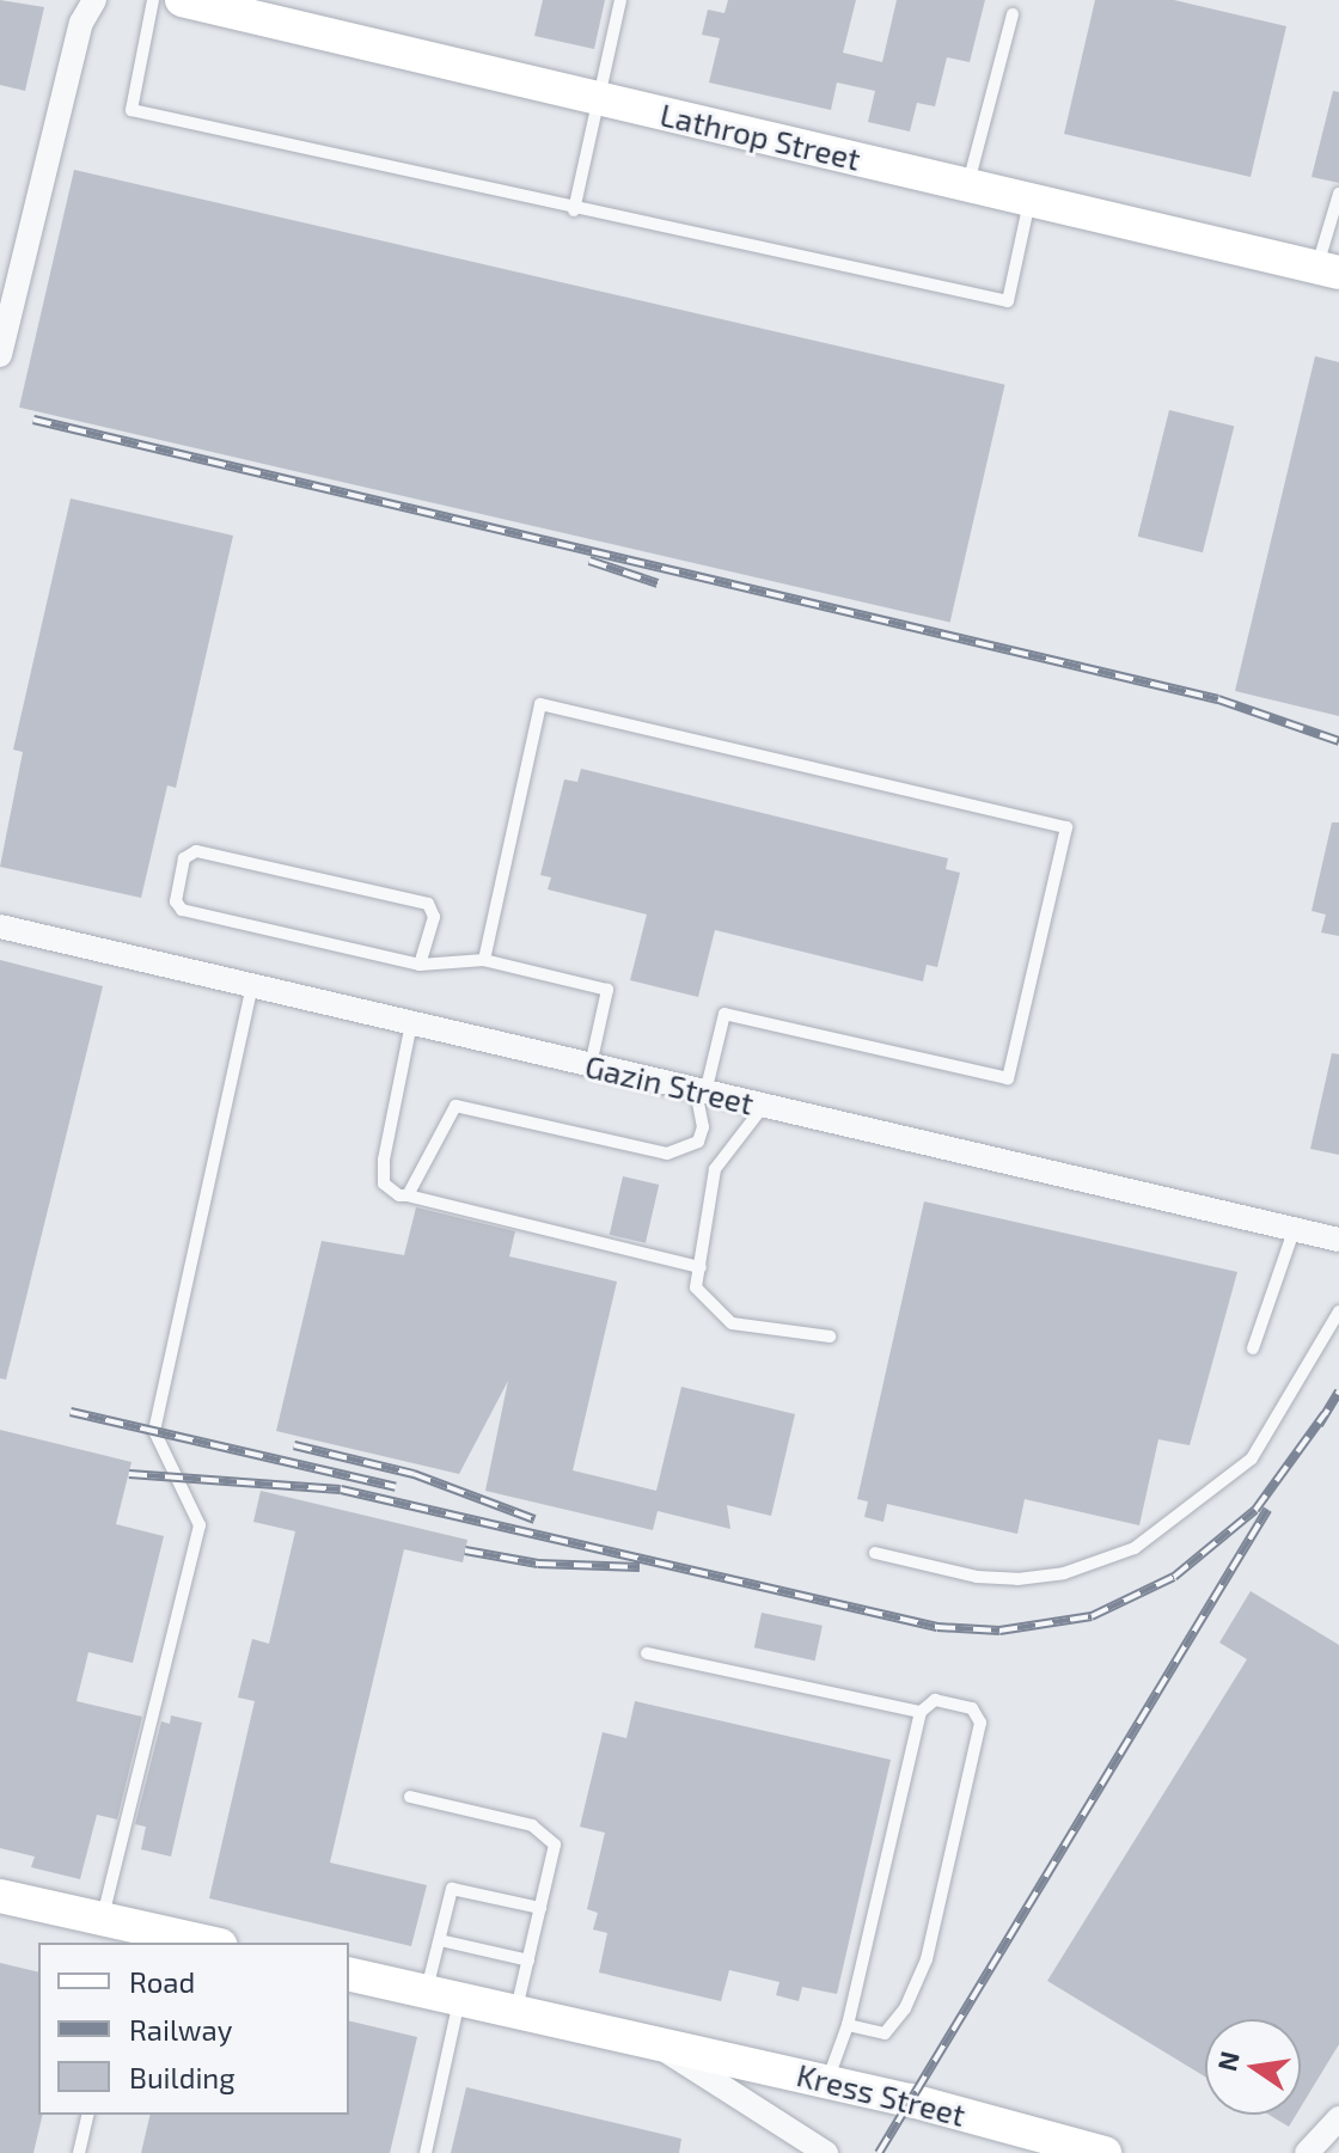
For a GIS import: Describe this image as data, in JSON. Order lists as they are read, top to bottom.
{
  "streets": {
    "street": ["Lathrop Street", "Gazin Street", "Kress Street"]
  },
  "legend": ["Road", "Railway", "Building"],
  "north": "left"
}
